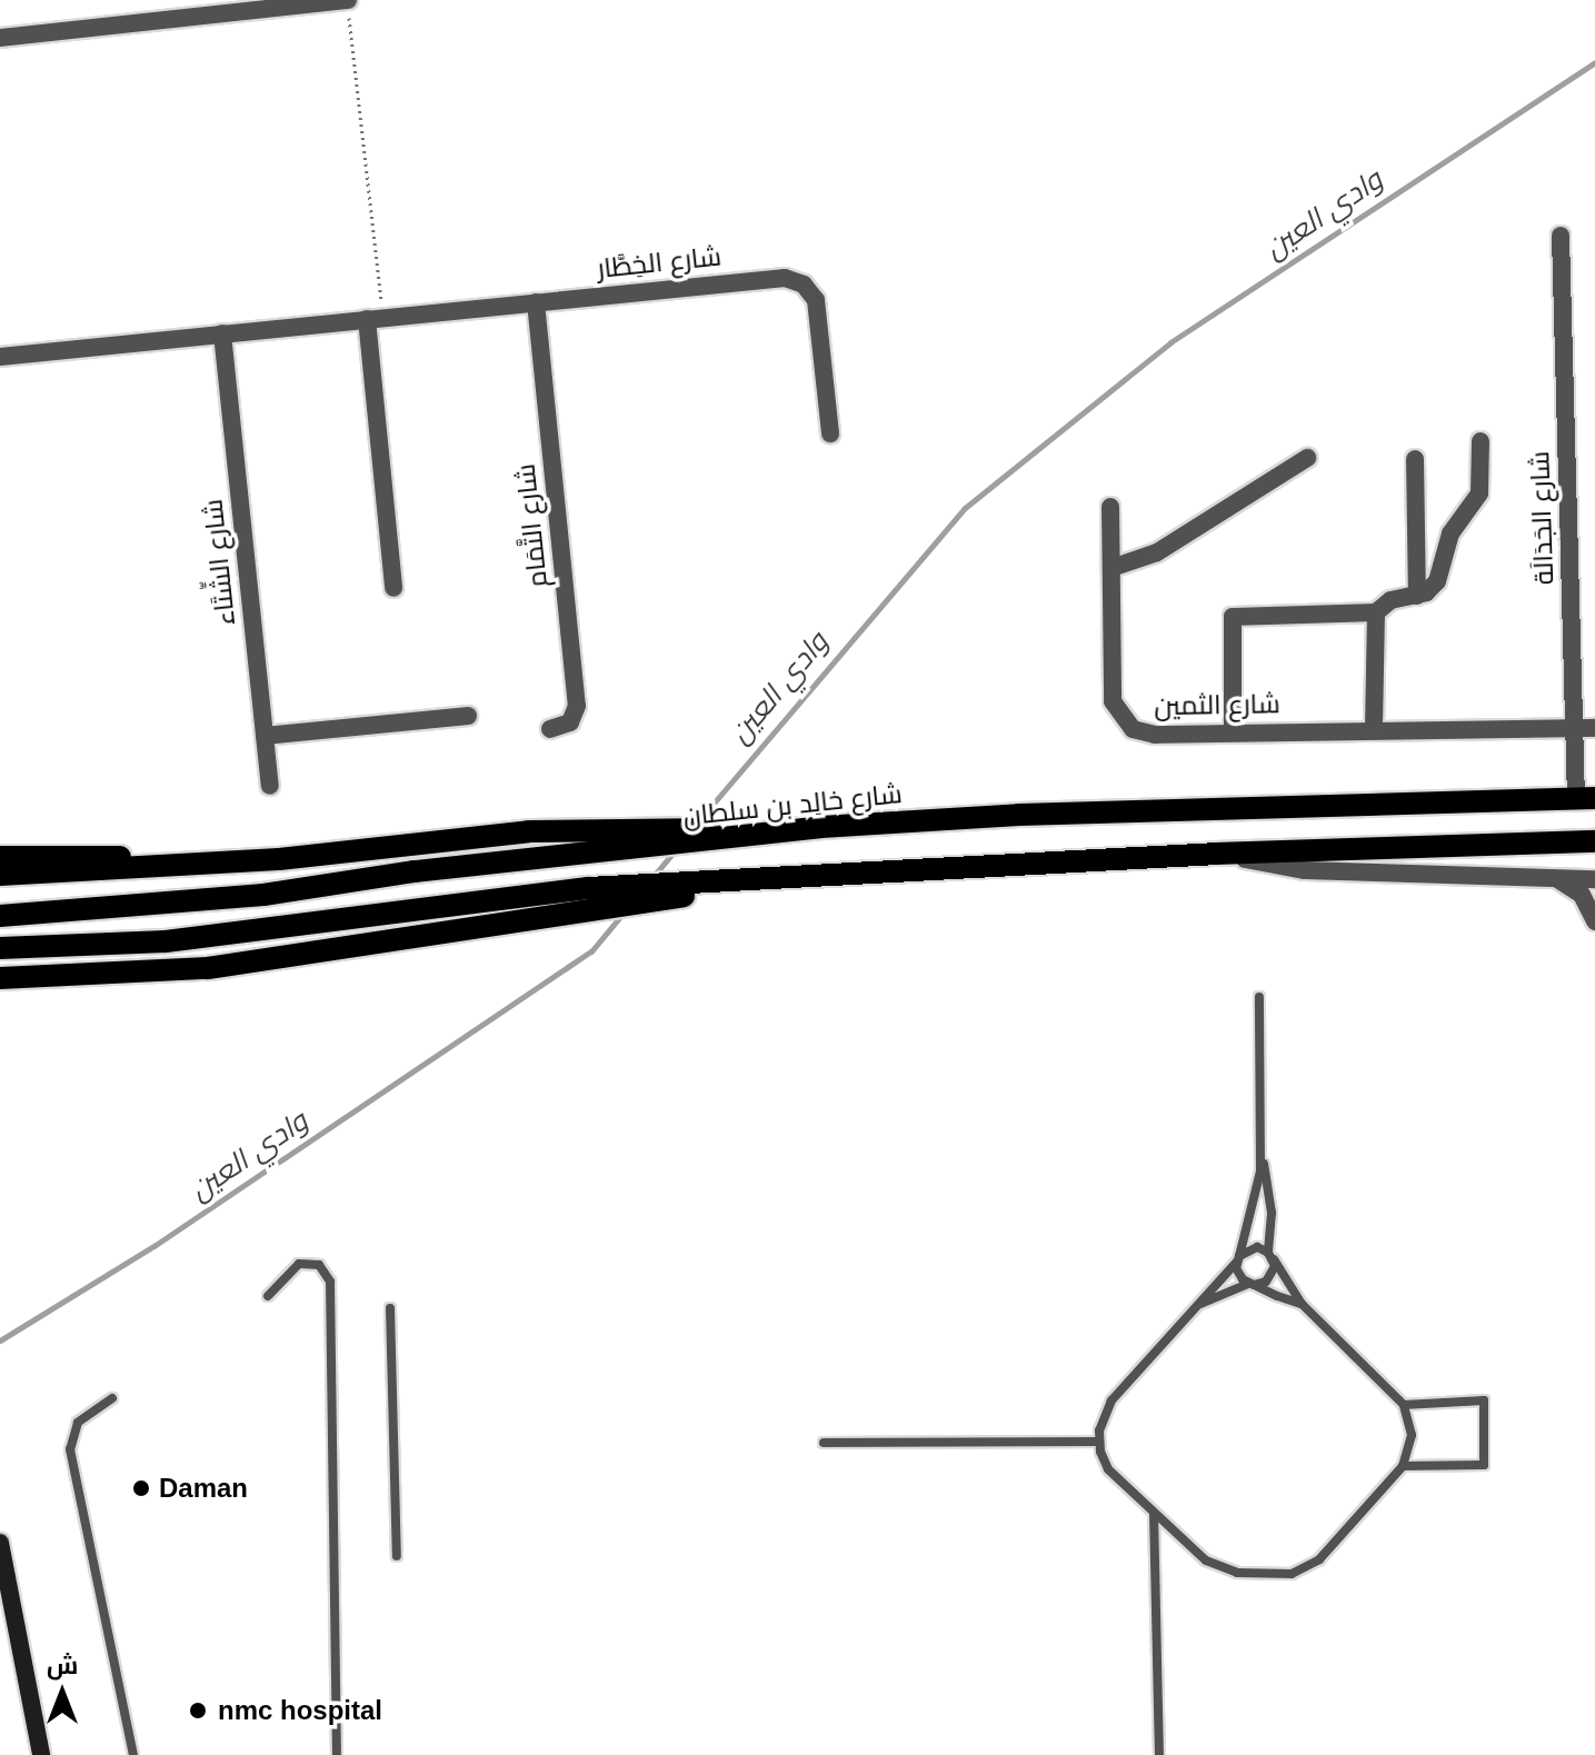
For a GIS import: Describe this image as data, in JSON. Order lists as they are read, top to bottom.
{
  "streets": {
    "main road": ["شارع خالِد بن سلطان"],
    "street": [
      "شارع الخِطَّار",
      "شارع الجَدَالَة",
      "شارع التَّمَام",
      "شارع الشِّتَاء",
      "شارع الثمين"
    ]
  },
  "crossings": [
    ["شارع الخِطَّار", "شارع التَّمَام"],
    ["شارع الخِطَّار", "شارع الشِّتَاء"],
    ["شارع الجَدَالَة", "شارع الثمين"],
    ["شارع الجَدَالَة", "شارع خالِد بن سلطان"]
  ],
  "water": ["وادي العين"],
  "places": ["Daman", "nmc hospital"],
  "north": "top"
}
